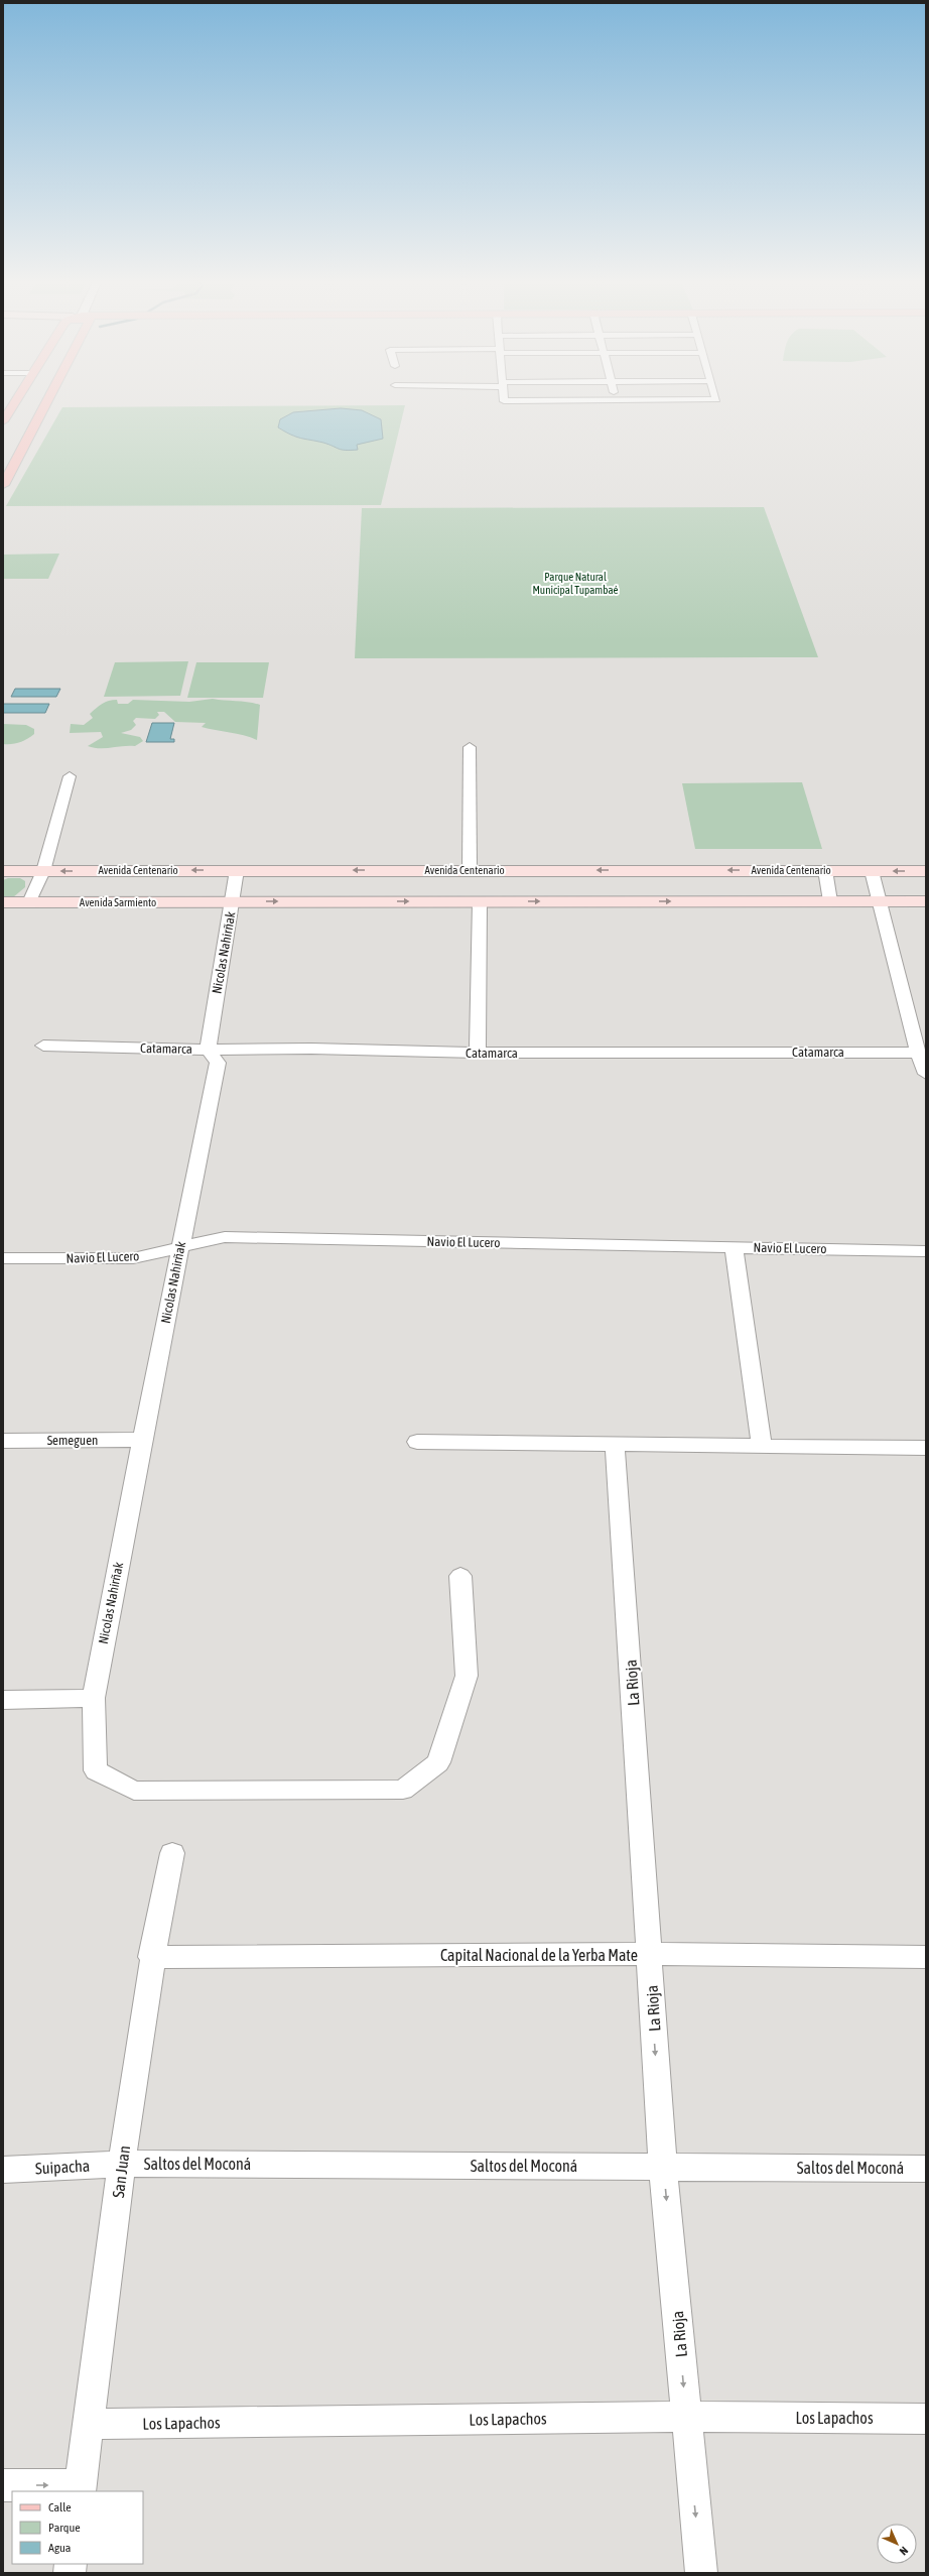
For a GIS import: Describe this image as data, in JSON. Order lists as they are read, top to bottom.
{
  "streets": {
    "main road": ["Avenida Centenario", "Avenida Sarmiento"],
    "street": [
      "Nicolas Nahirñak",
      "Catamarca",
      "Navio El Lucero",
      "Semeguen",
      "La Rioja",
      "Capital Nacional de la Yerba Mate",
      "Saltos del Moconá",
      "Suipacha",
      "San Juan",
      "Los Lapachos"
    ]
  },
  "crossings": [
    ["Avenida Centenario", "Nicolas Nahirñak"],
    ["Avenida Sarmiento", "Nicolas Nahirñak"],
    ["Nicolas Nahirñak", "Catamarca"],
    ["Nicolas Nahirñak", "Navio El Lucero"],
    ["Nicolas Nahirñak", "Semeguen"],
    ["La Rioja", "Capital Nacional de la Yerba Mate"],
    ["La Rioja", "Saltos del Moconá"],
    ["La Rioja", "Los Lapachos"],
    ["Capital Nacional de la Yerba Mate", "San Juan"],
    ["Saltos del Moconá", "Suipacha"],
    ["Saltos del Moconá", "San Juan"],
    ["Suipacha", "San Juan"],
    ["San Juan", "Los Lapachos"]
  ],
  "one_way": ["La Rioja"],
  "parks": ["Parque Natural Municipal Tupambaé"],
  "legend": ["Calle", "Parque", "Agua"],
  "north": "bottom right"
}
